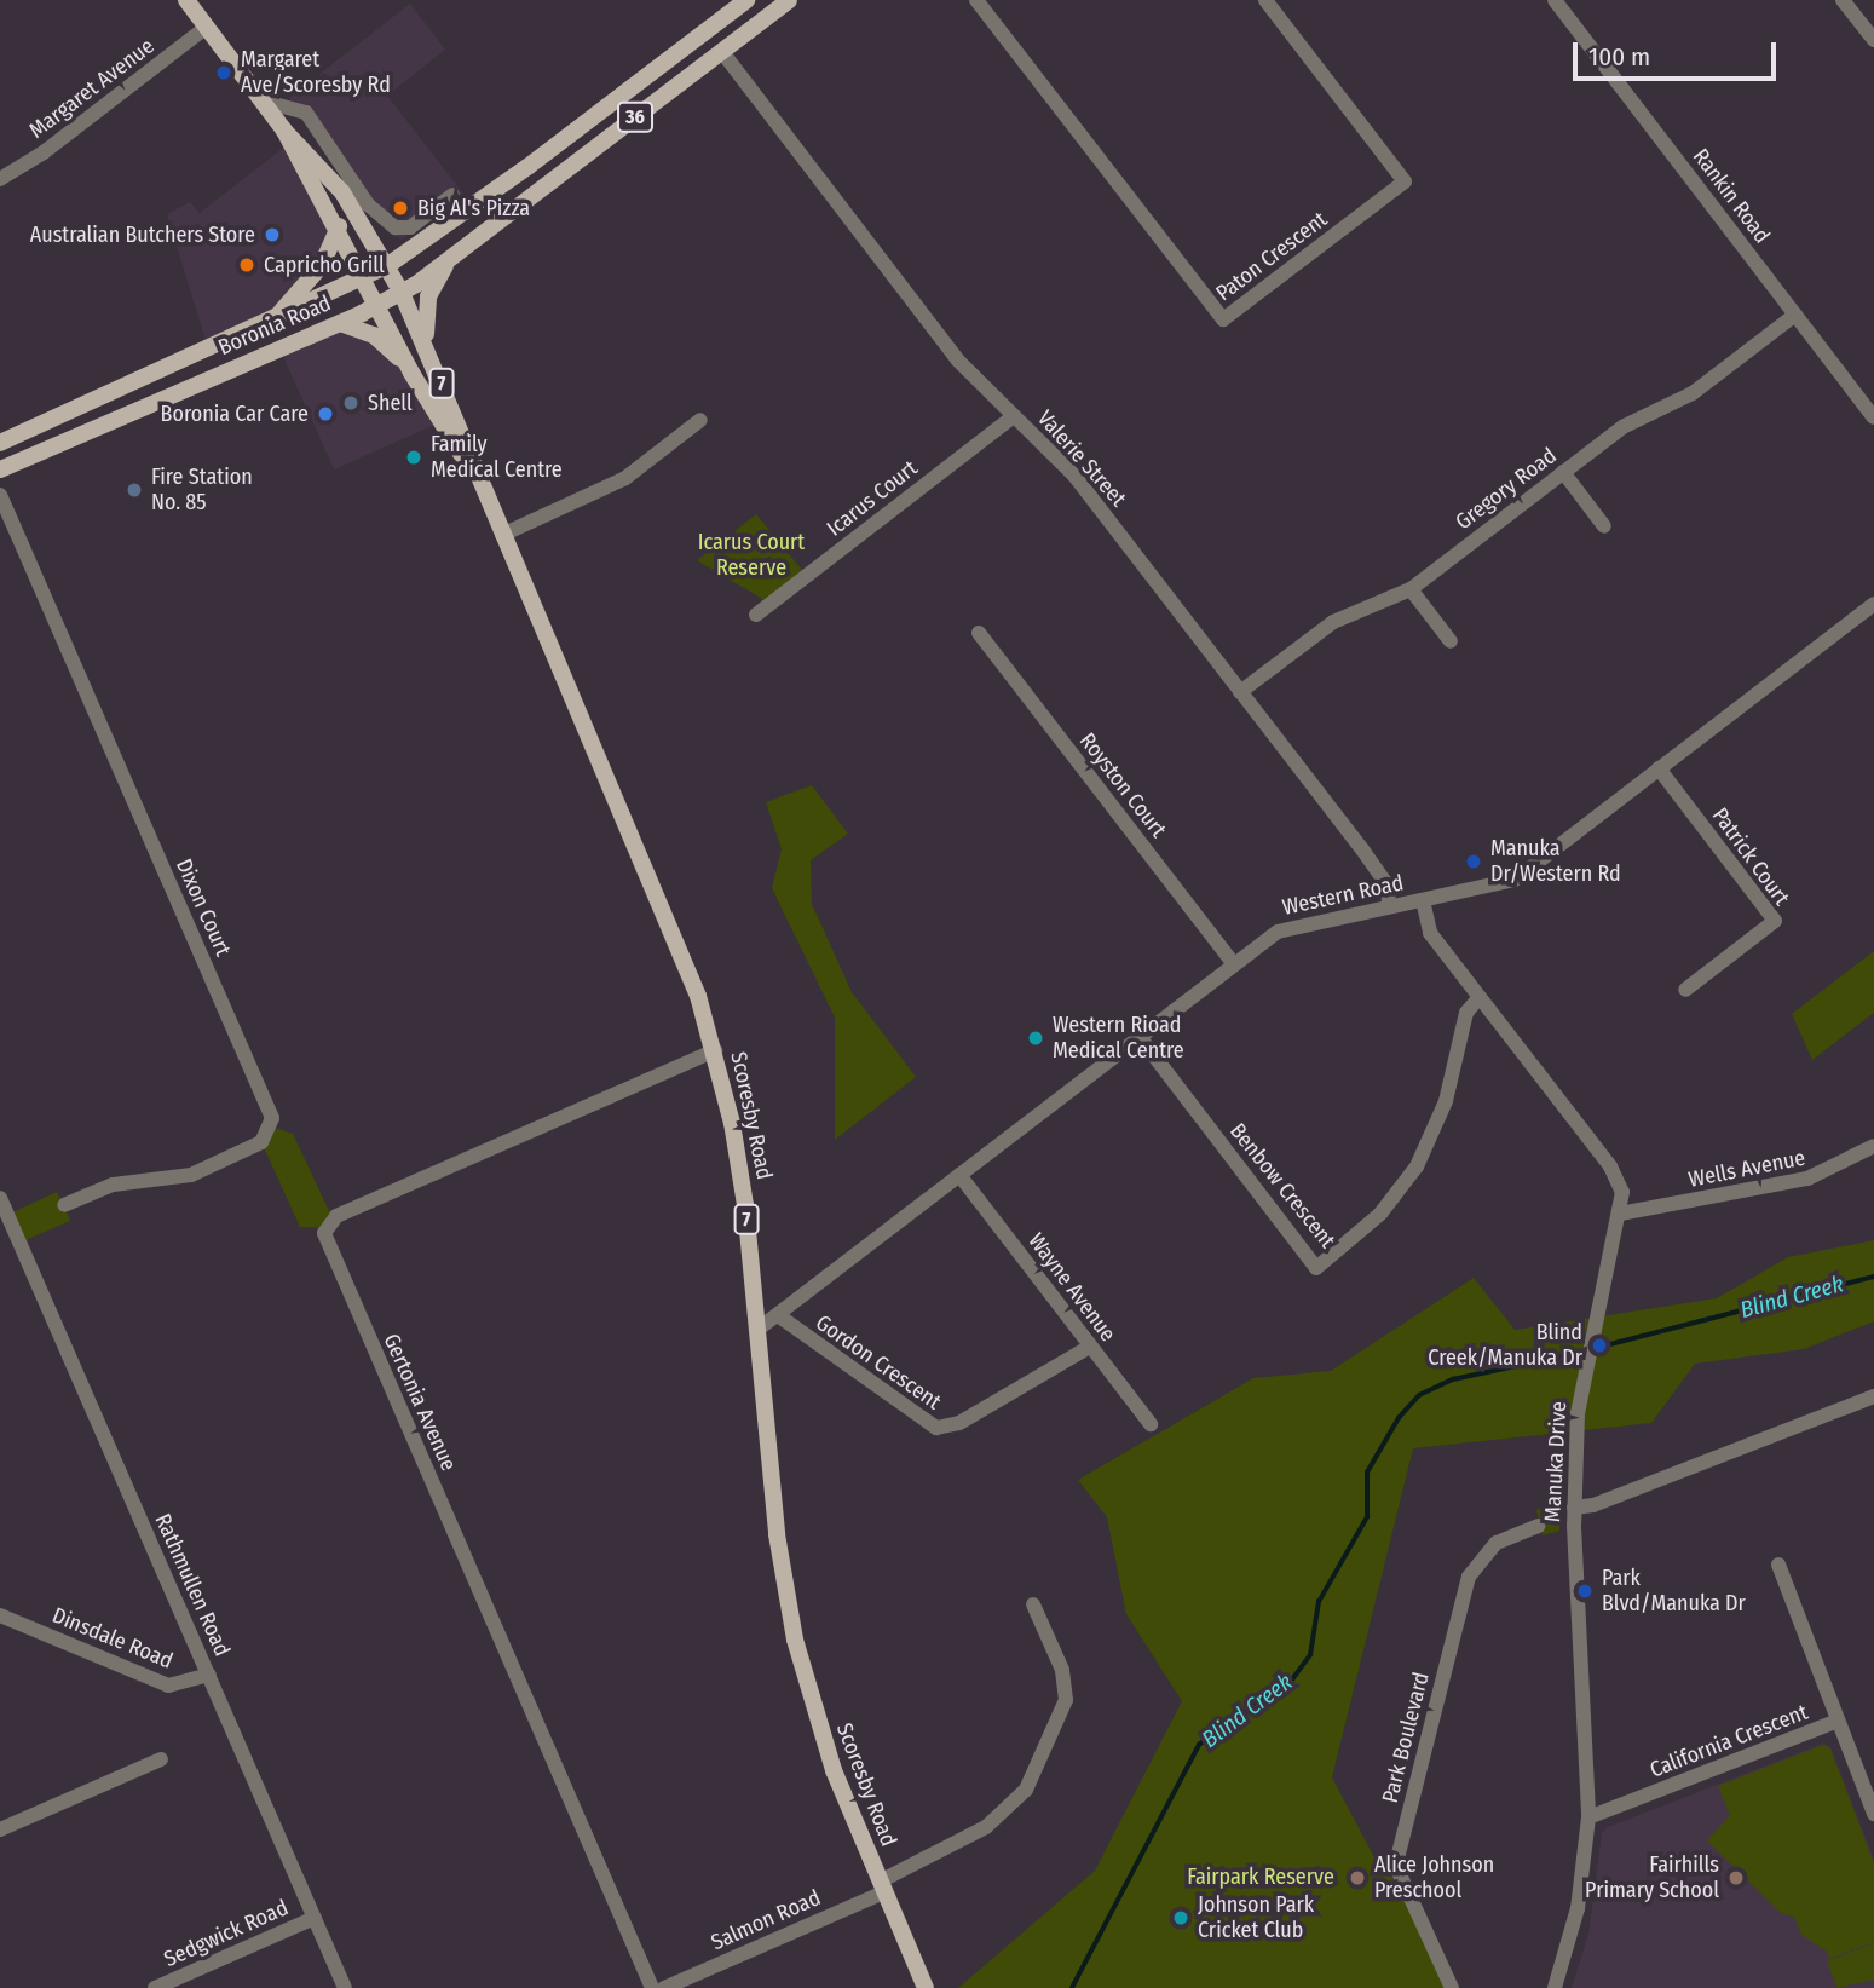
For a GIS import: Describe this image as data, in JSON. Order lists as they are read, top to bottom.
{
  "streets": {
    "main road": [
      "36",
      "Boronia Road",
      "7",
      "Scoresby Road"
    ],
    "street": [
      "Margaret Avenue",
      "Rankin Road",
      "Paton Crescent",
      "Valerie Street",
      "Gregory Road",
      "Icarus Court",
      "Royston Court",
      "Patrick Court",
      "Western Road",
      "Dixon Court",
      "Wells Avenue",
      "Benbow Crescent",
      "Wayne Avenue",
      "Gordon Crescent",
      "Gertonia Avenue",
      "Manuka Drive",
      "Rathmullen Road",
      "Dinsdale Road",
      "Park Boulevard",
      "California Crescent",
      "Salmon Road",
      "Sedgwick Road"
    ]
  },
  "crossings": [
    ["Margaret Avenue", "Scoresby Road"],
    ["Rankin Road", "Gregory Road"],
    ["Boronia Road", "Valerie Street"],
    ["Boronia Road", "Scoresby Road"],
    ["Valerie Street", "Gregory Road"],
    ["Valerie Street", "Icarus Court"],
    ["Valerie Street", "Western Road"],
    ["Royston Court", "Western Road"],
    ["Patrick Court", "Western Road"],
    ["Western Road", "Scoresby Road"],
    ["Western Road", "Benbow Crescent"],
    ["Western Road", "Wayne Avenue"],
    ["Western Road", "Gordon Crescent"],
    ["Western Road", "Manuka Drive"],
    ["Scoresby Road", "Gertonia Avenue"],
    ["Scoresby Road", "Salmon Road"],
    ["Wells Avenue", "Manuka Drive"],
    ["Benbow Crescent", "Manuka Drive"],
    ["Wayne Avenue", "Gordon Crescent"],
    ["Manuka Drive", "California Crescent"],
    ["Rathmullen Road", "Dinsdale Road"],
    ["Rathmullen Road", "Sedgwick Road"]
  ],
  "water": ["Blind Creek"],
  "parks": ["Icarus Court Reserve", "Fairpark Reserve"],
  "places": [
    "Margaret Ave/Scoresby Rd",
    "Big Al's Pizza",
    "Australian Butchers Store",
    "Capricho Grill",
    "Shell",
    "Boronia Car Care",
    "Family Medical Centre",
    "Fire Station No. 85",
    "Manuka Dr/Western Rd",
    "Western Rioad Medical Centre",
    "Blind Creek/Manuka Dr",
    "Park Blvd/Manuka Dr",
    "Alice Johnson Preschool",
    "Fairhills Primary School",
    "Johnson Park Cricket Club"
  ],
  "scale_bar": "100 m"
}
